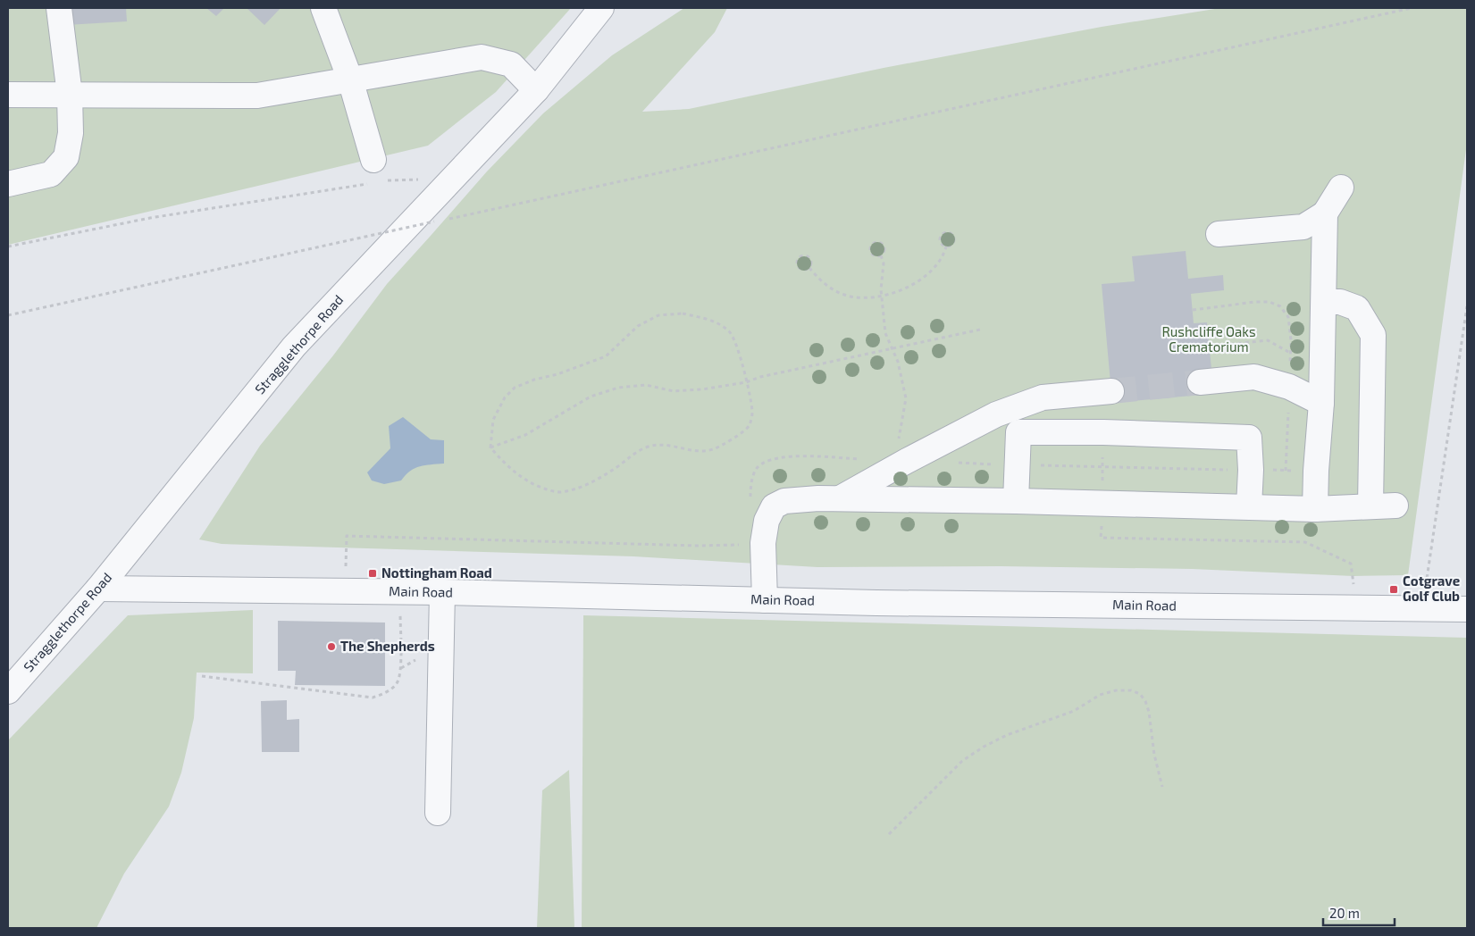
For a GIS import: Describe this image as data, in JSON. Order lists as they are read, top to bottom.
{
  "streets": {
    "street": ["Stragglethorpe Road", "Main Road"]
  },
  "crossings": [
    ["Stragglethorpe Road", "Main Road"]
  ],
  "parks": ["Rushcliffe Oaks Crematorium"],
  "places": {
    "transit": ["Nottingham Road", "Cotgrave Golf Club"],
    "other": ["The Shepherds"]
  },
  "scale_bar": "20 m"
}
